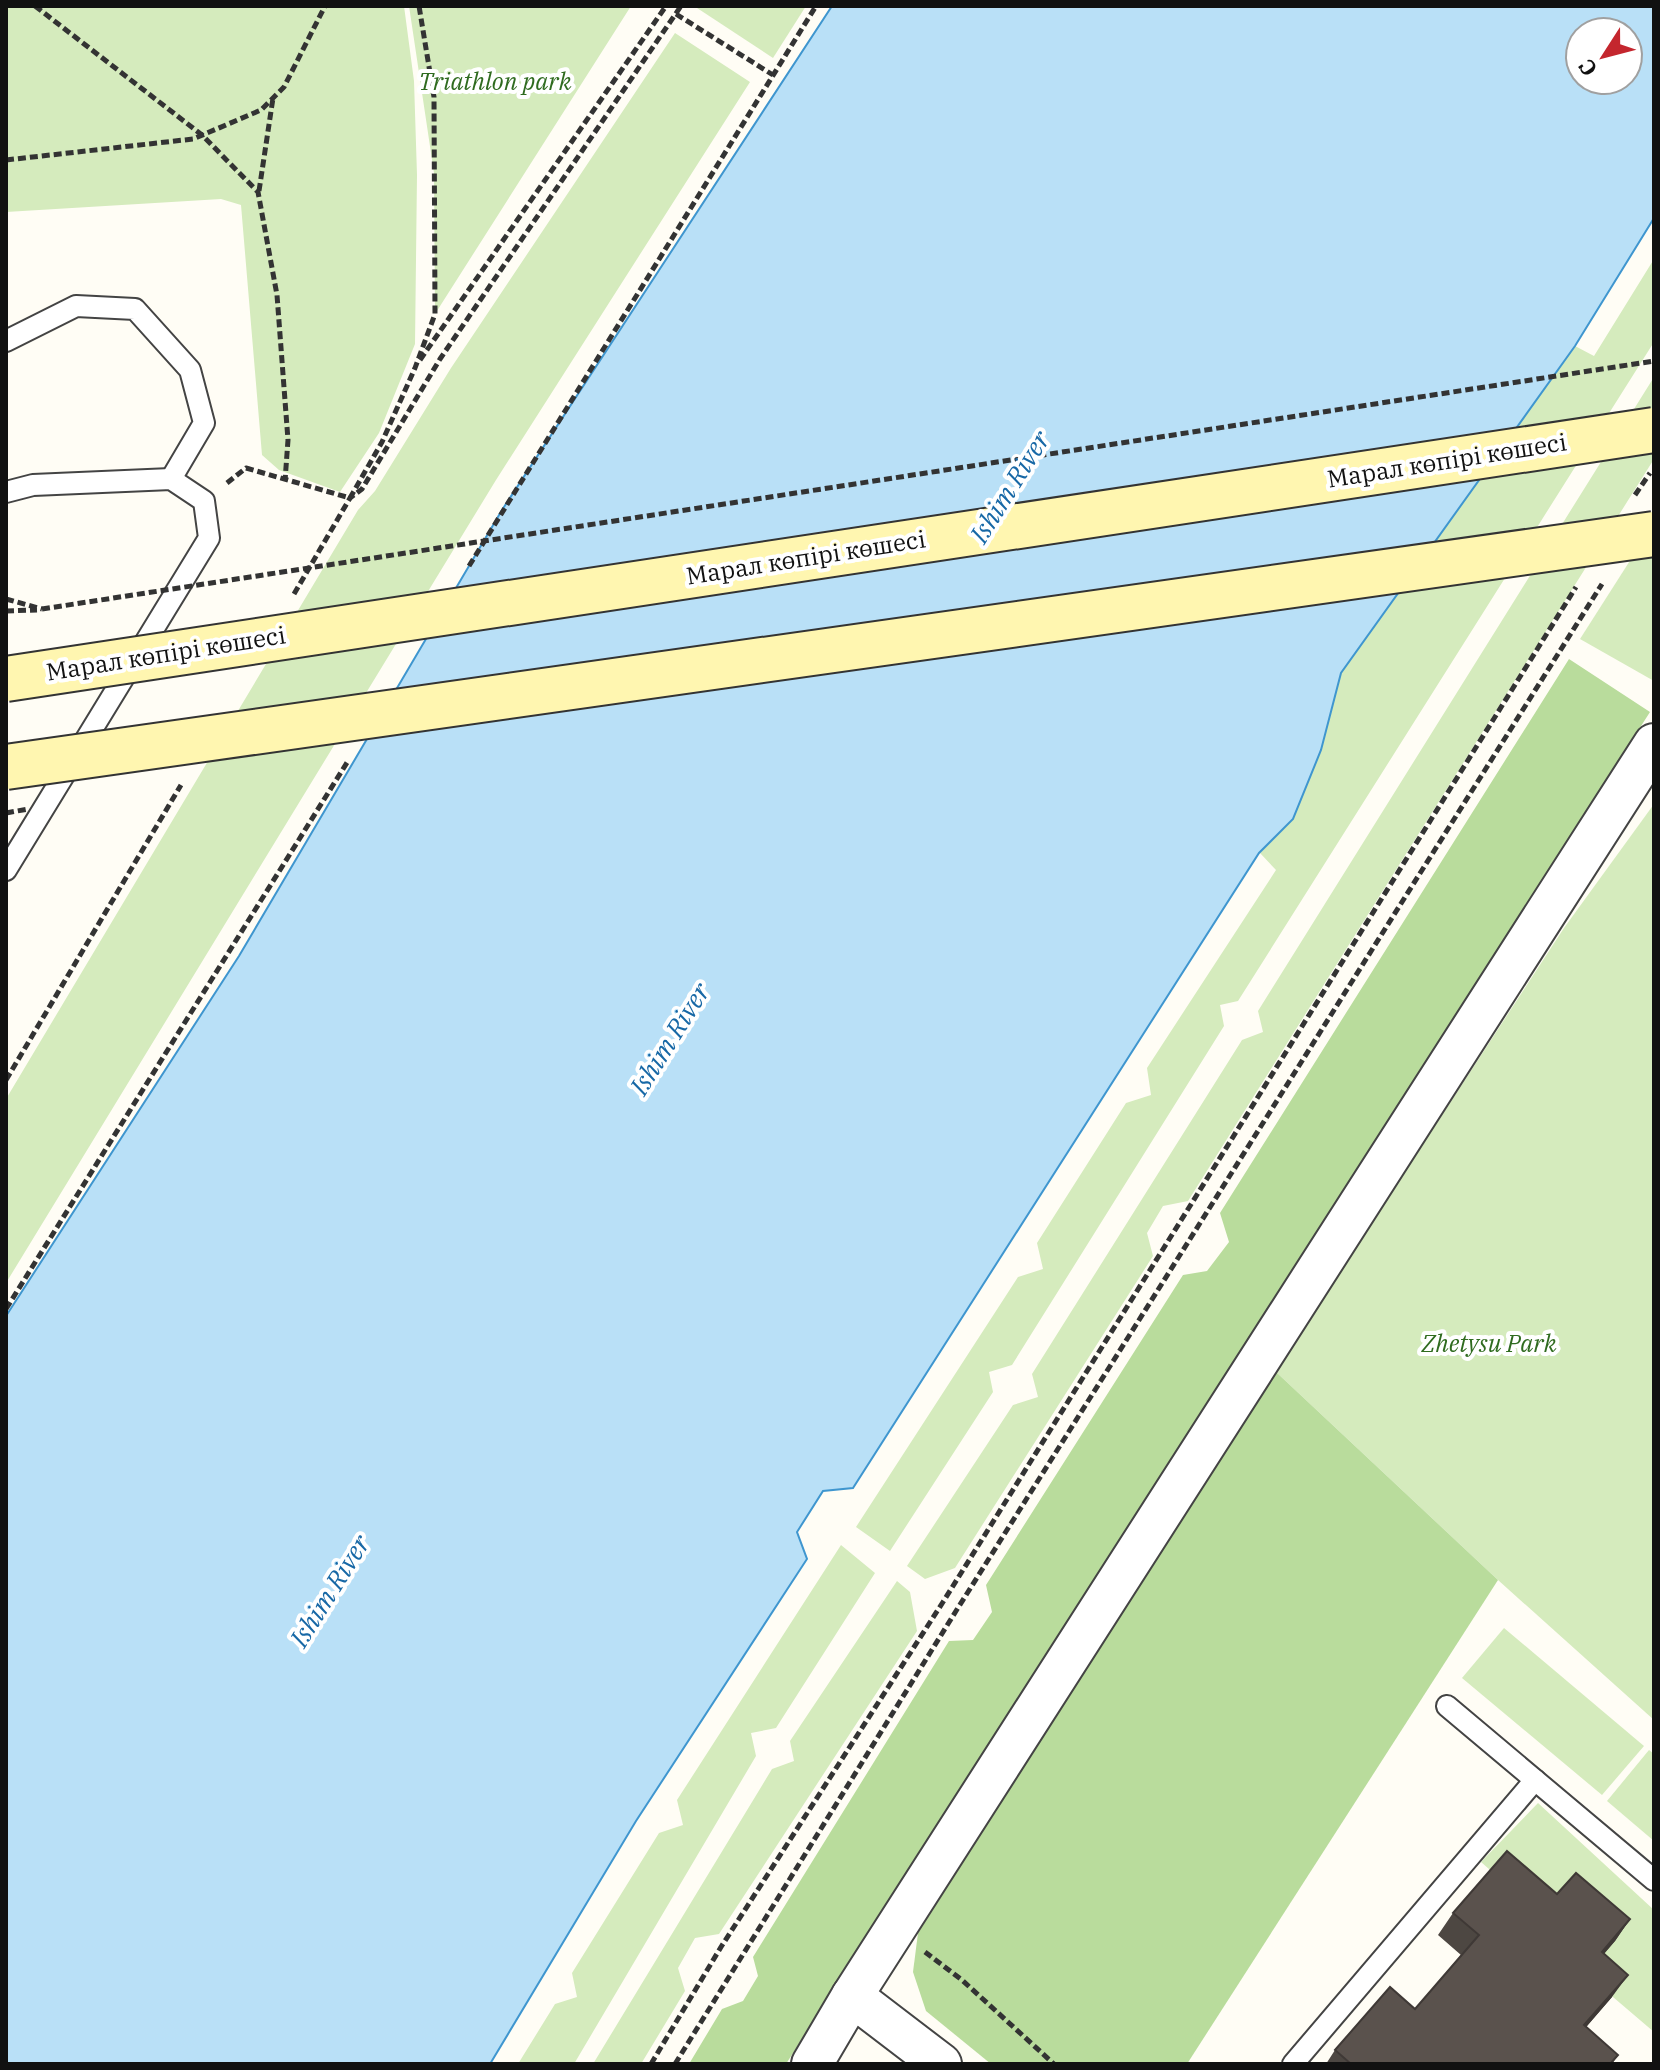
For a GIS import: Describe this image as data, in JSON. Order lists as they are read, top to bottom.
{
  "streets": {
    "main road": ["Марал көпірі көшесі"]
  },
  "water": ["Ishim River"],
  "parks": ["Triathlon park", "Zhetysu Park"],
  "north": "bottom left"
}
